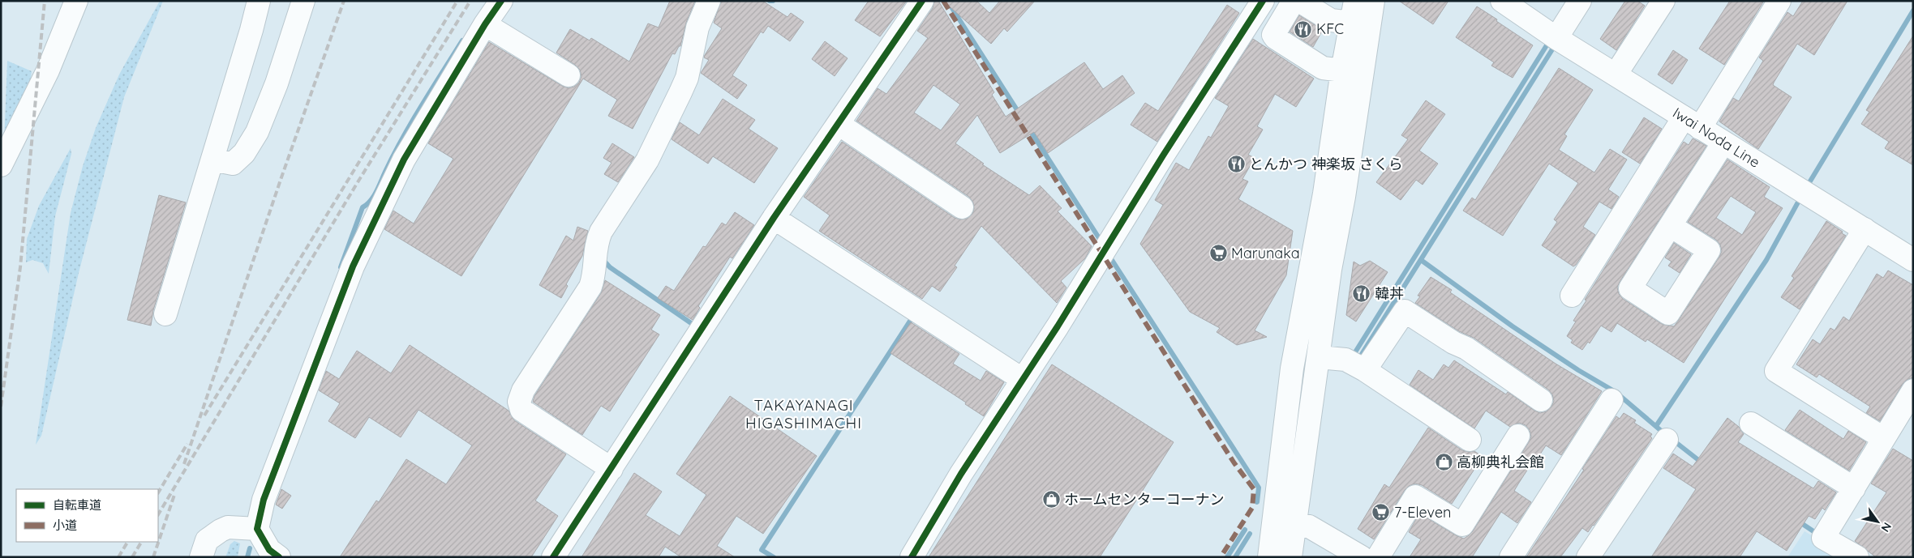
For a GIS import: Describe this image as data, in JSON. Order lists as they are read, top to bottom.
{
  "streets": {
    "street": ["Iwai Noda Line"]
  },
  "districts": ["TAKAYANAGI HIGASHIMACHI"],
  "places": {
    "restaurant": ["KFC", "とんかつ 神楽坂 さくら", "韓丼"],
    "supermarket": ["Marunaka", "7-Eleven"],
    "shop": ["高柳典礼会館", "ホームセンターコーナン"]
  },
  "legend": ["自転車道", "小道"],
  "north": "bottom right"
}
